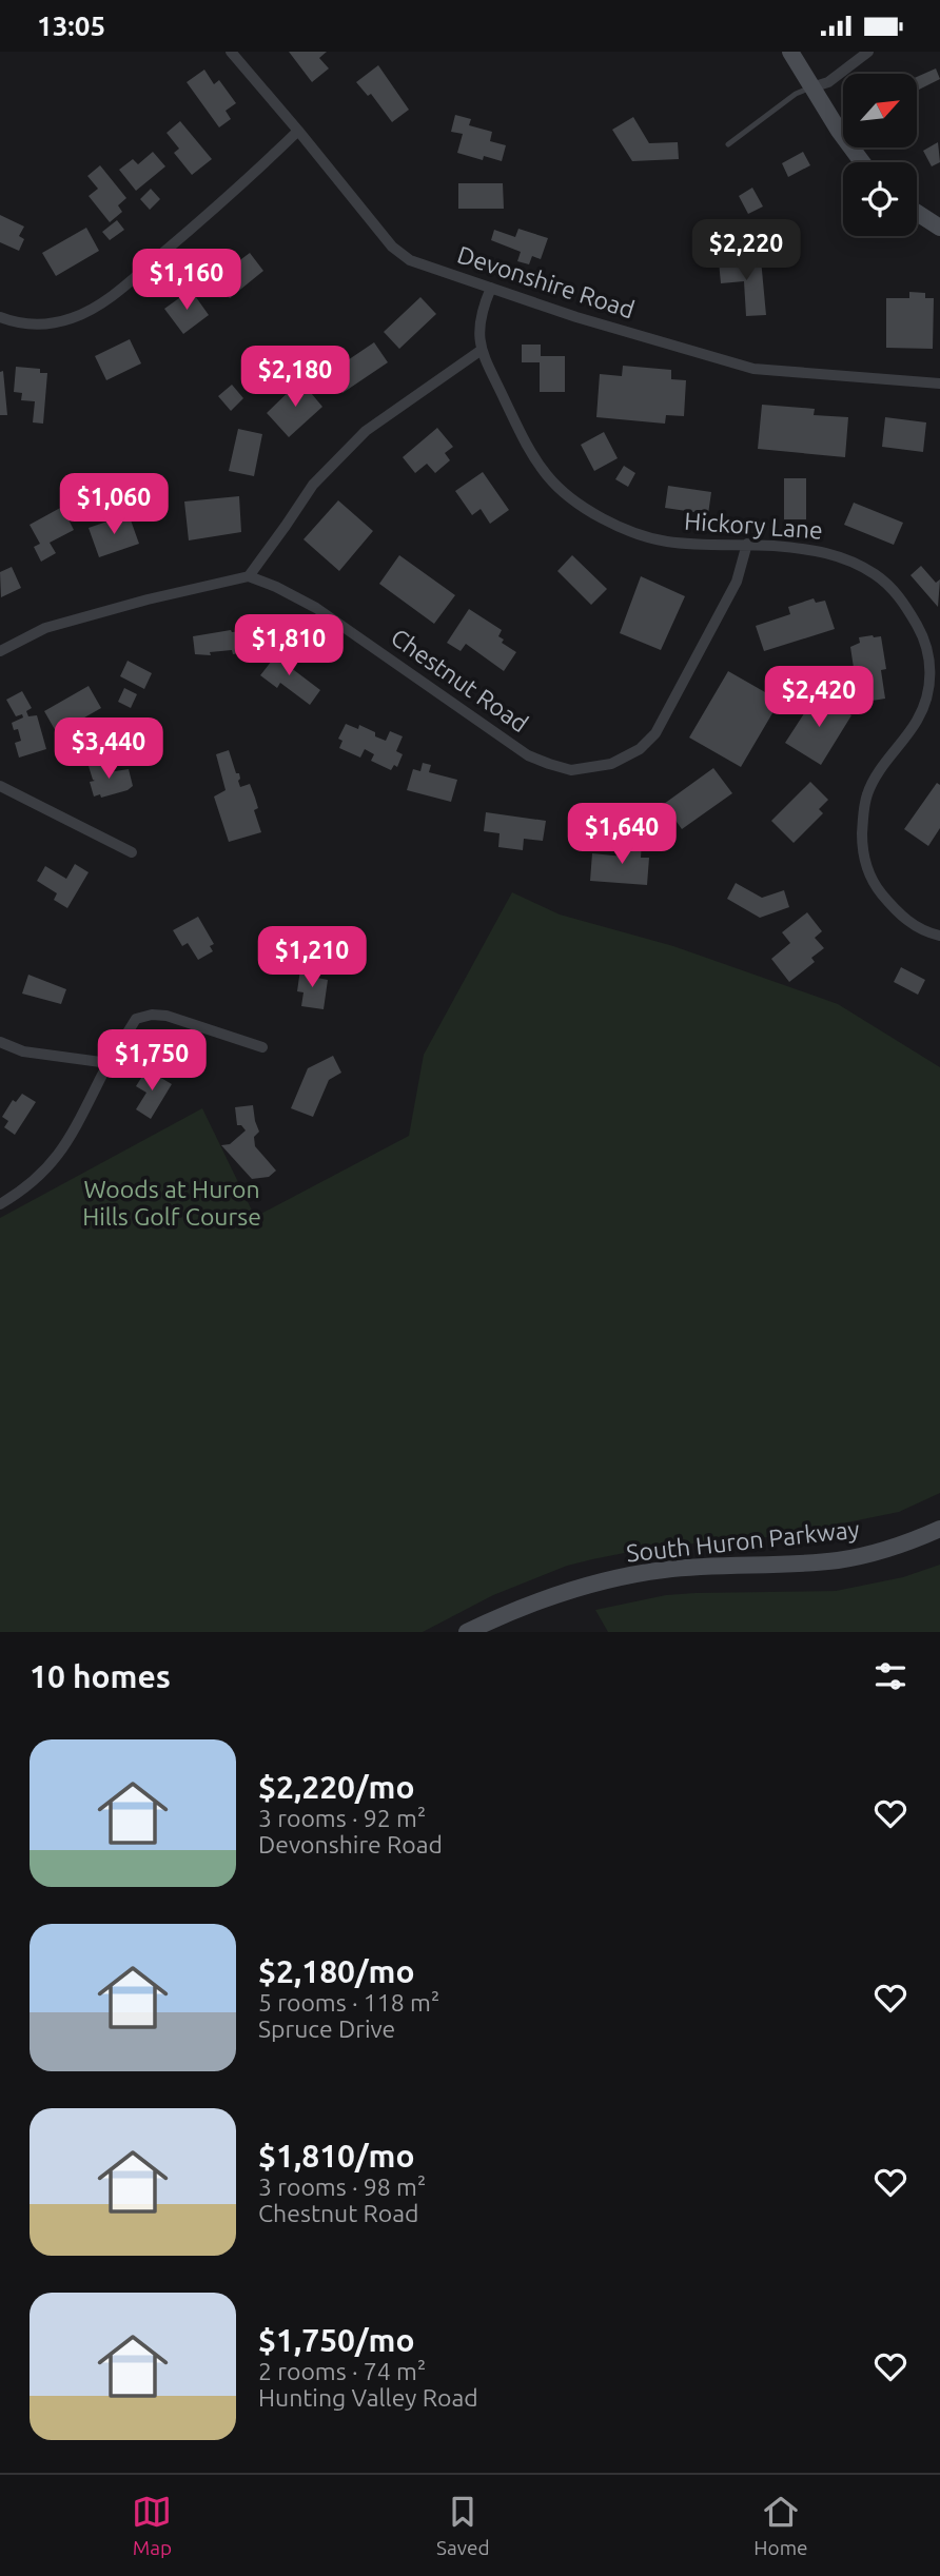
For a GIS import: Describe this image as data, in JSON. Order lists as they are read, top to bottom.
{
  "streets": {
    "main road": ["South Huron Parkway"],
    "street": ["Devonshire Road", "Hickory Lane", "Chestnut Road"]
  },
  "crossings": [
    ["Devonshire Road", "Hickory Lane"],
    ["Hickory Lane", "Chestnut Road"]
  ],
  "parks": ["Woods at Huron Hills Golf Course"],
  "north": "top right",
  "page": {
    "status": "13:05",
    "price": [
      "$2,220",
      "$1,160",
      "$2,180",
      "$1,060",
      "$1,810",
      "$2,420",
      "$3,440",
      "$1,640",
      "$1,210",
      "$1,750"
    ],
    "heading": "10 homes",
    "list": [
      {
        "name": "$2,220/mo",
        "note": "3 rooms · 92 m² · Devonshire Road"
      },
      {
        "name": "$2,180/mo",
        "note": "5 rooms · 118 m² · Spruce Drive"
      },
      {
        "name": "$1,810/mo",
        "note": "3 rooms · 98 m² · Chestnut Road"
      },
      {
        "name": "$1,750/mo",
        "note": "2 rooms · 74 m² · Hunting Valley Road"
      }
    ],
    "tabs": ["Map", "Saved", "Home"]
  }
}
